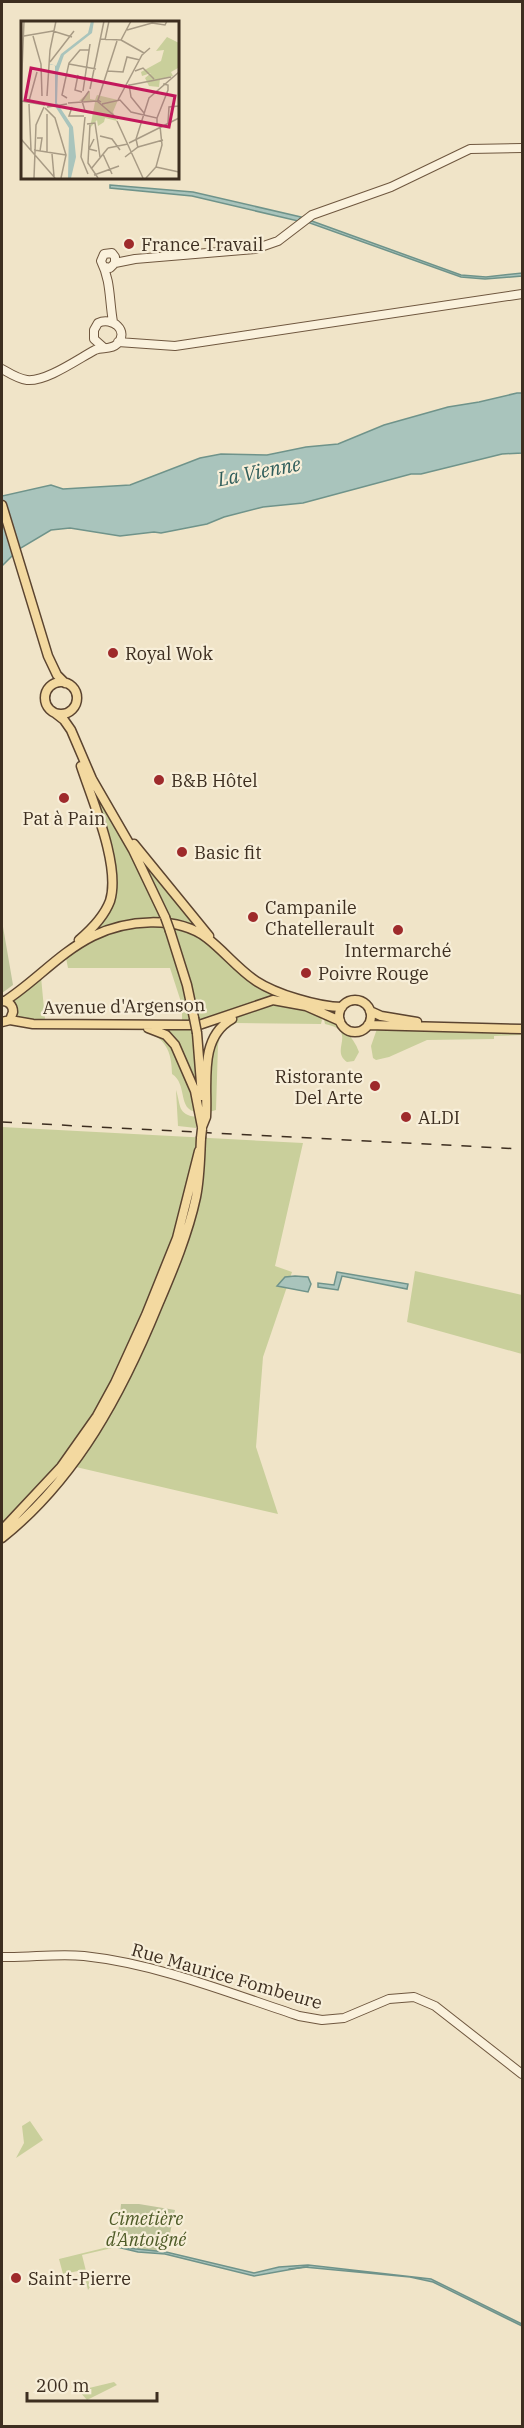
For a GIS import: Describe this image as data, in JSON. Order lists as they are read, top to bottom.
{
  "streets": {
    "main road": ["Avenue d'Argenson"],
    "street": ["Rue Maurice Fombeure"]
  },
  "water": ["La Vienne"],
  "parks": ["Cimetière d'Antoigné"],
  "places": [
    "France Travail",
    "Royal Wok",
    "B&B Hôtel",
    "Pat à Pain",
    "Basic fit",
    "Campanile Chatellerault",
    "Intermarché",
    "Poivre Rouge",
    "Ristorante Del Arte",
    "ALDI",
    "Saint-Pierre"
  ],
  "scale_bar": "200 m"
}
